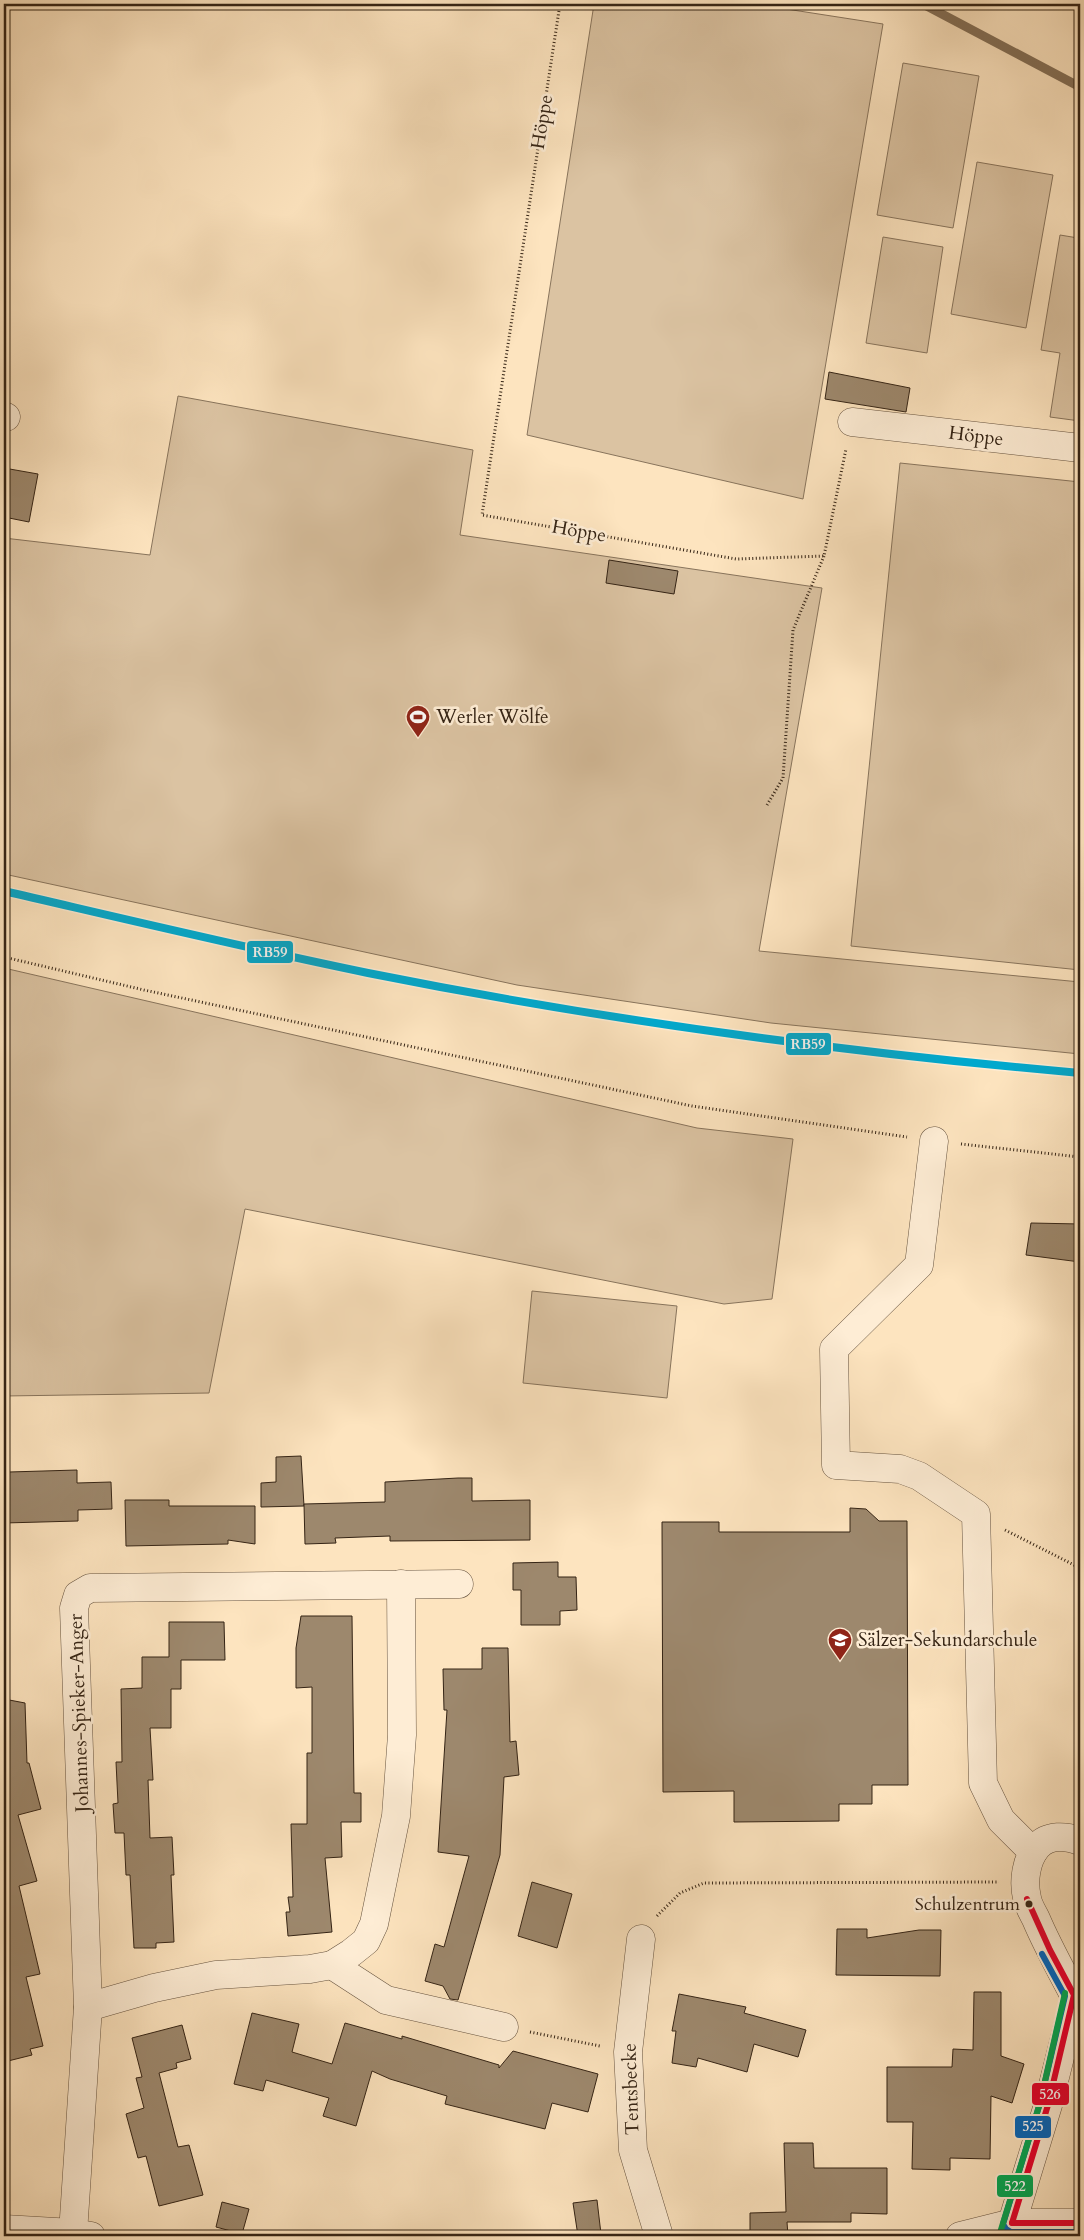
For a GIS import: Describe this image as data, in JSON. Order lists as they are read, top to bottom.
{
  "streets": {
    "street": ["Höppe", "Johannes-Spieker-Anger", "Tentsbecke"]
  },
  "places": {
    "sports": ["Werler Wölfe"],
    "school or university": ["Sälzer-Sekundarschule"],
    "other": ["Schulzentrum"]
  },
  "lines": [
    "transit line RB59",
    "transit line 526",
    "transit line 525",
    "transit line 522"
  ]
}
